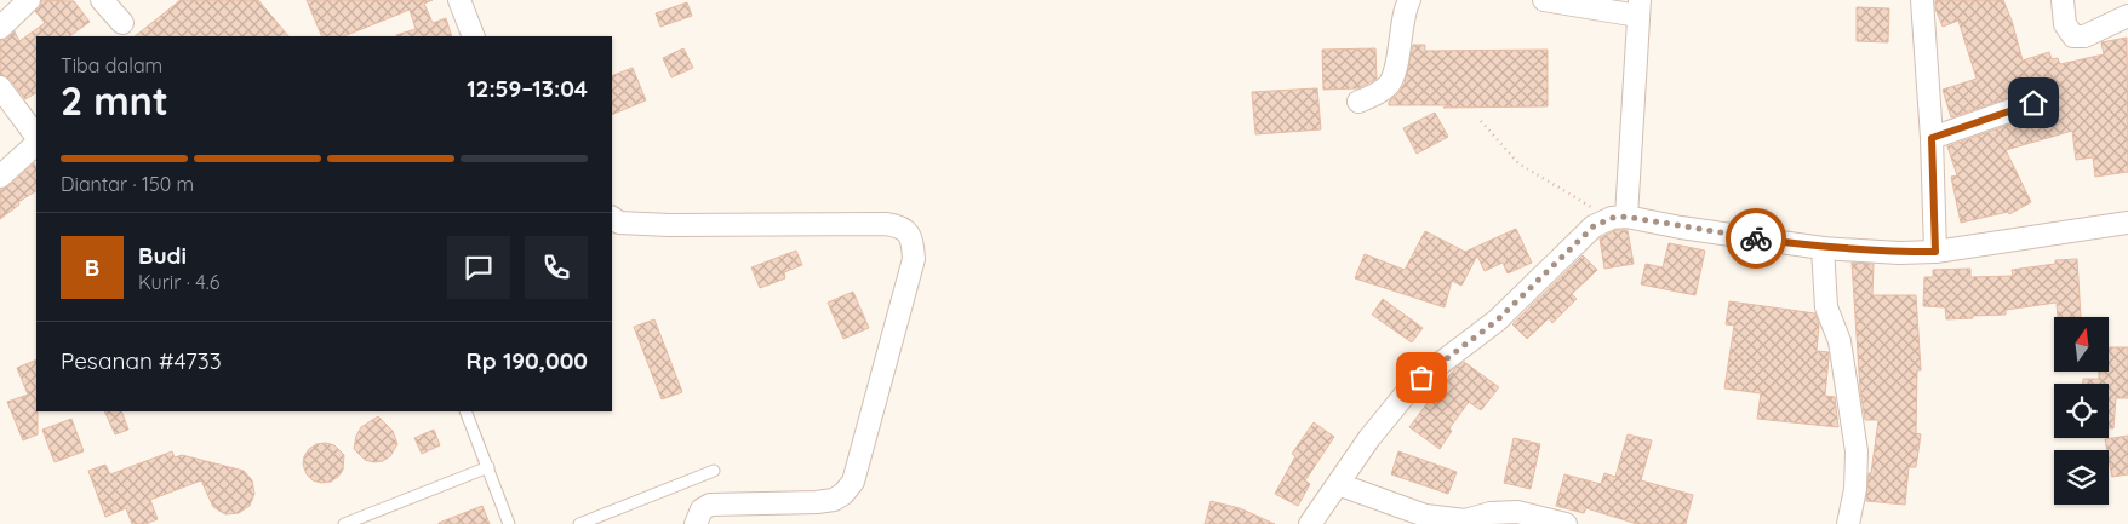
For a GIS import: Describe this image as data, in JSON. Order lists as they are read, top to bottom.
{
  "north": "top",
  "page": {
    "heading": ["2 mnt", "Tiba dalam", "12:59–13:04"],
    "panel": [
      "Budi",
      "Kurir · 4.6",
      "Pesanan #4733",
      "Rp 190,000"
    ],
    "bar": "Diantar · 150 m",
    "round": "B"
  }
}
